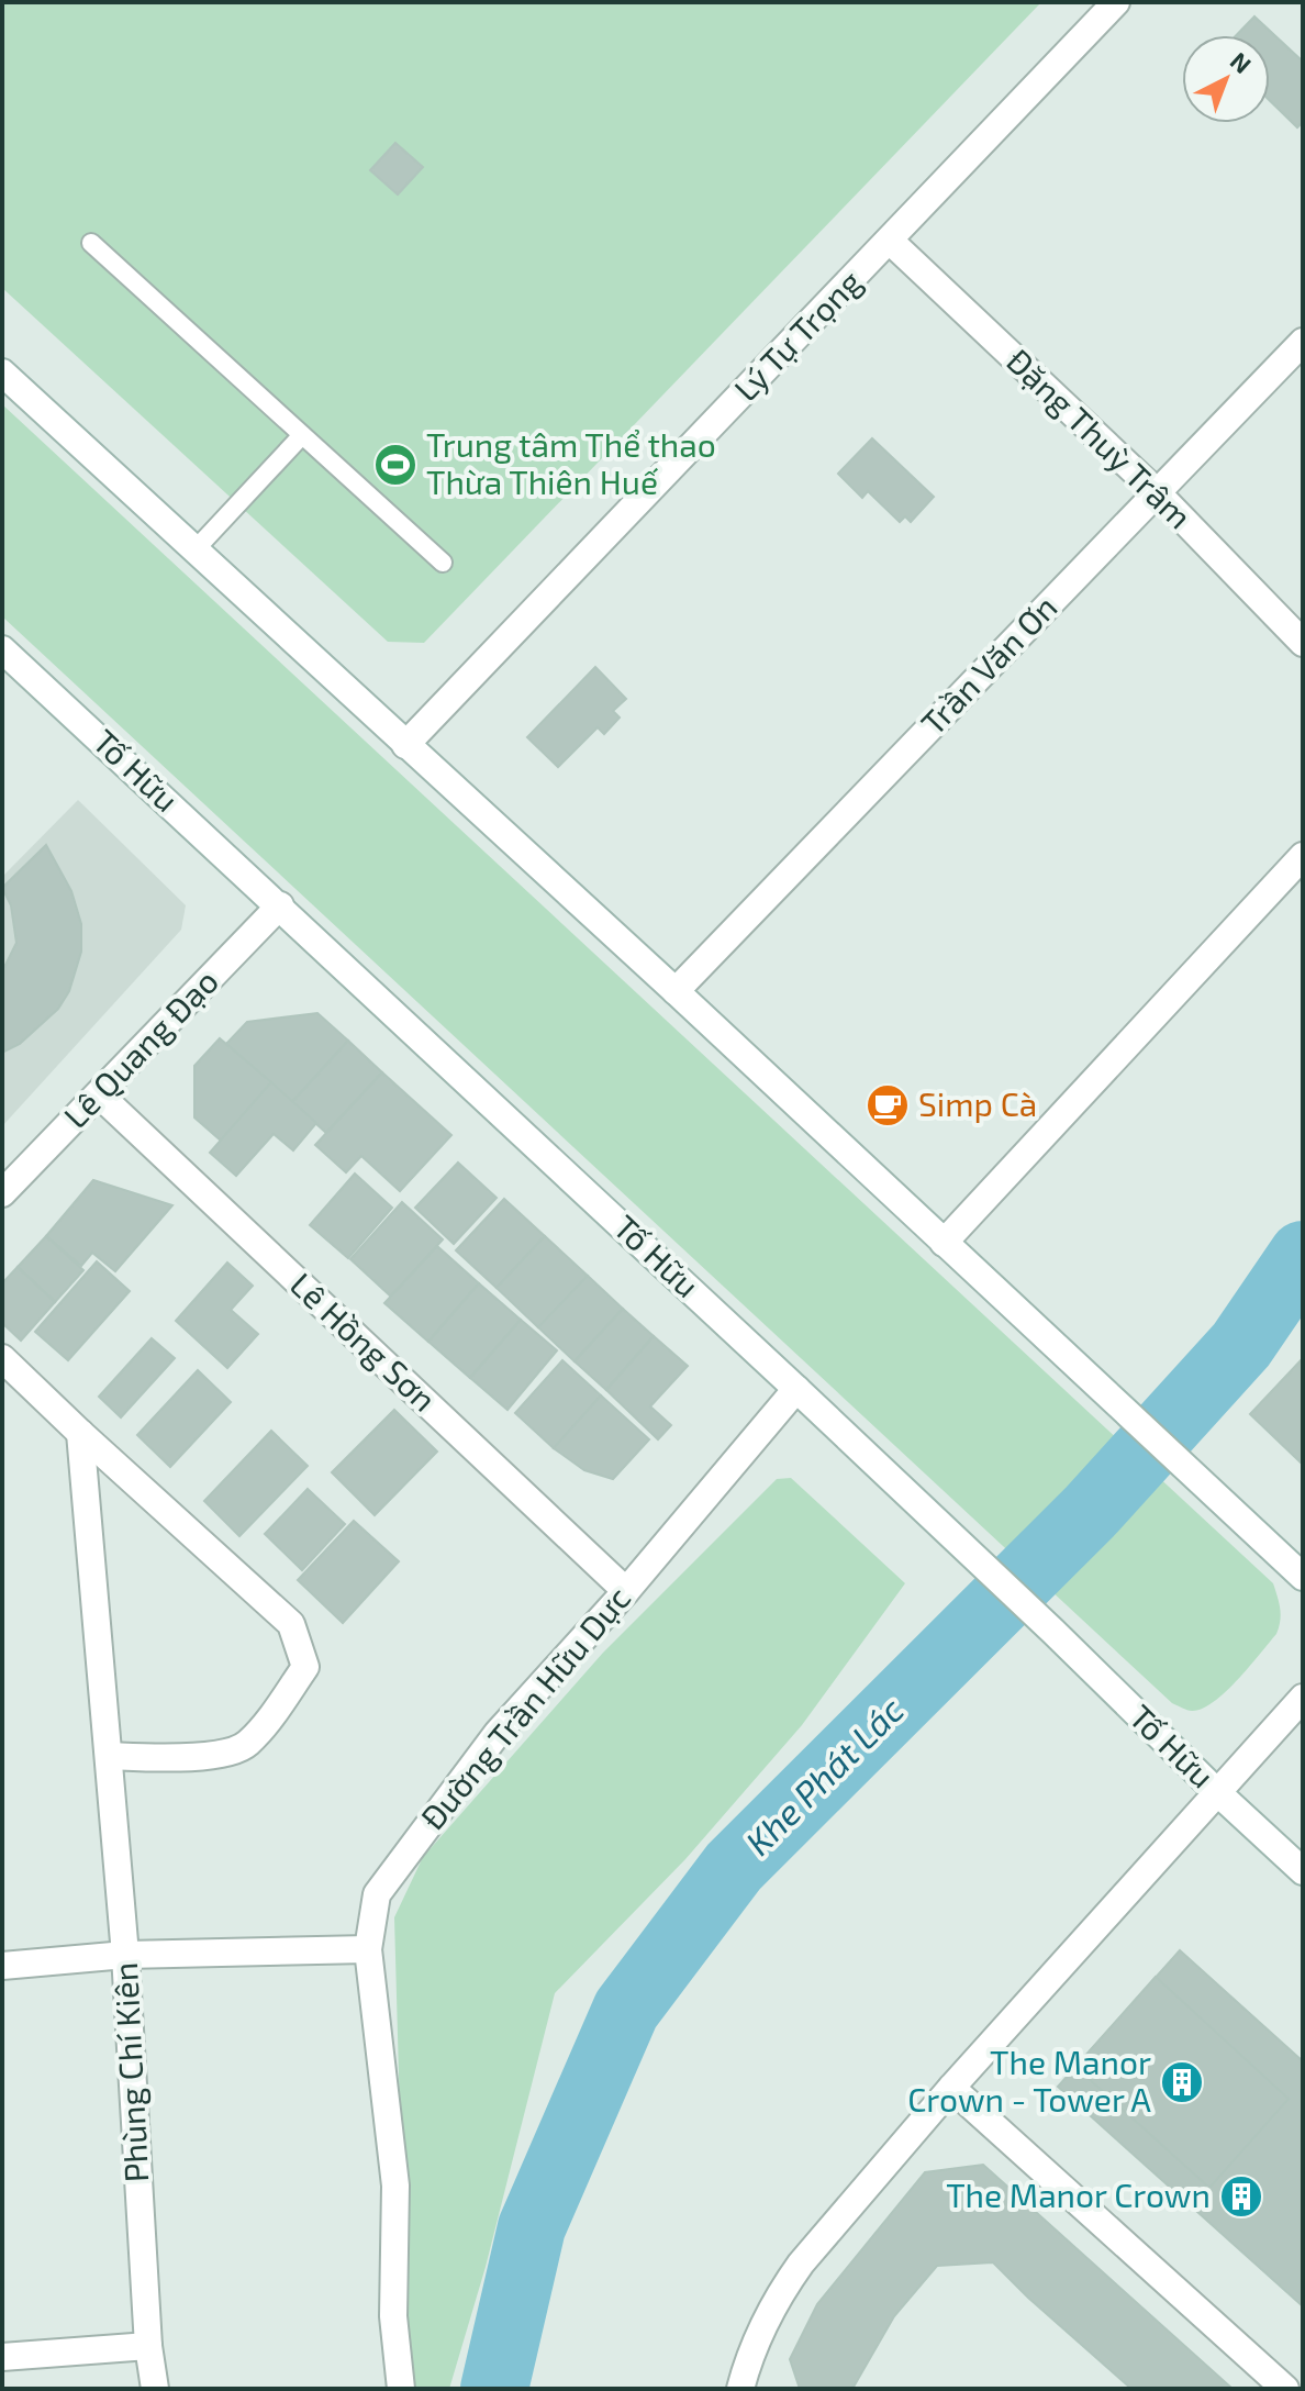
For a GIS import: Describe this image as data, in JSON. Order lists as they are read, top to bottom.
{
  "streets": {
    "street": [
      "Lý Tự Trọng",
      "Đặng Thuỳ Trâm",
      "Trần Văn Ơn",
      "Tố Hữu",
      "Lê Quang Đạo",
      "Lê Hồng Sơn",
      "Đường Trần Hữu Dực",
      "Phùng Chí Kiên"
    ]
  },
  "crossings": [
    ["Lý Tự Trọng", "Đặng Thuỳ Trâm"],
    ["Đặng Thuỳ Trâm", "Trần Văn Ơn"],
    ["Tố Hữu", "Lê Quang Đạo"],
    ["Tố Hữu", "Đường Trần Hữu Dực"],
    ["Lê Quang Đạo", "Lê Hồng Sơn"],
    ["Lê Hồng Sơn", "Đường Trần Hữu Dực"]
  ],
  "water": ["Khe Phát Lác"],
  "places": {
    "sports": ["Trung tâm Thể thao Thừa Thiên Huế"],
    "cafe": ["Simp Cà"],
    "building": ["The Manor Crown - Tower A", "The Manor Crown"]
  },
  "north": "top right"
}
